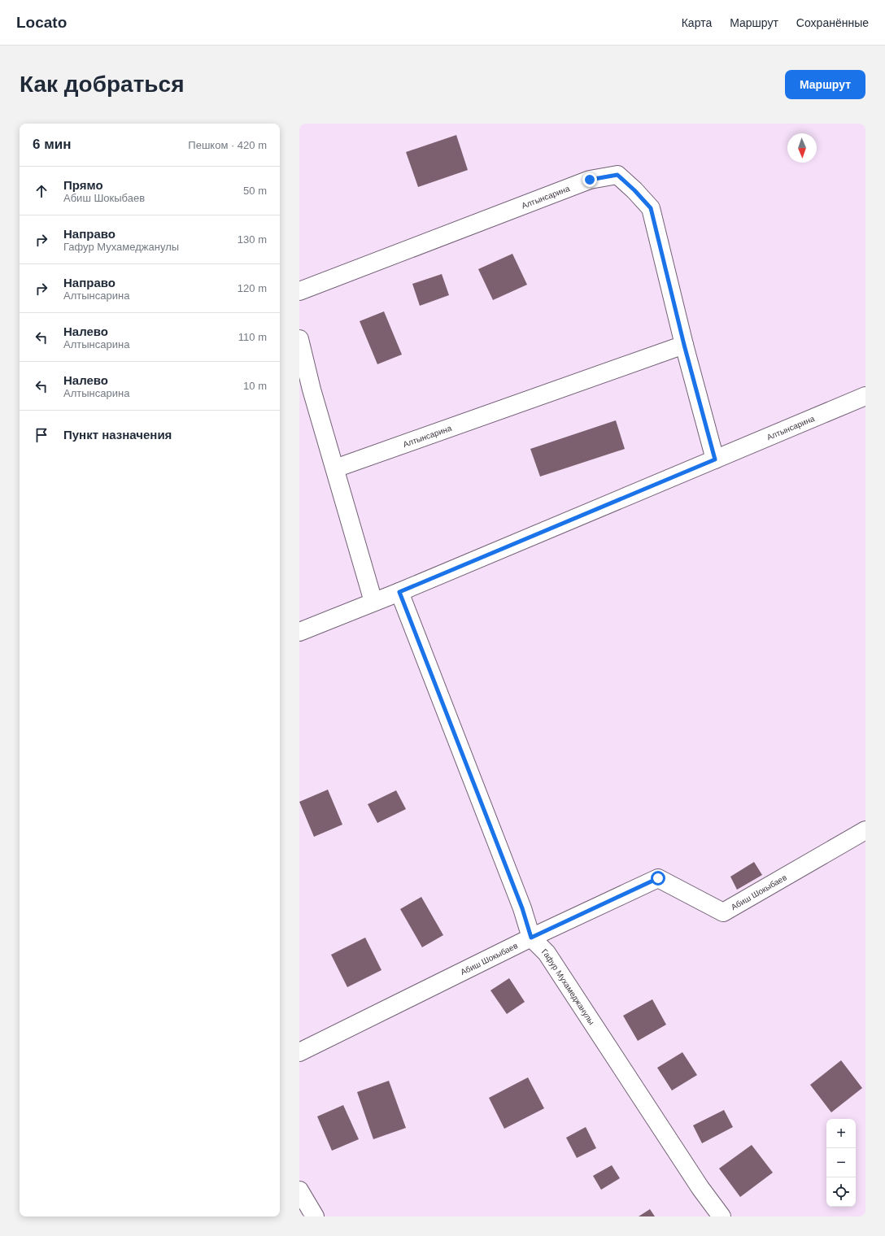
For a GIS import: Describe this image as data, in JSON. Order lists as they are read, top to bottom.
{
  "streets": {
    "street": ["Алтынсарина", "Абиш Шокыбаев", "Гафур Мухамеджанулы"]
  },
  "crossings": [
    ["Алтынсарина", "Гафур Мухамеджанулы"],
    ["Абиш Шокыбаев", "Гафур Мухамеджанулы"]
  ],
  "north": "bottom",
  "page": {
    "header": "Locato",
    "nav": ["Карта", "Маршрут", "Сохранённые"],
    "buttons": "Маршрут",
    "title": "Как добраться",
    "heading": ["6 мин", "Пешком · 420 m"],
    "list": [
      ["Прямо", "Абиш Шокыбаев", "50 m"],
      ["Направо", "Гафур Мухамеджанулы", "130 m"],
      ["Направо", "Алтынсарина", "120 m"],
      ["Налево", "Алтынсарина", "110 m"],
      ["Налево", "Алтынсарина", "10 m"],
      "Пункт назначения"
    ],
    "map_buttons": ["+", "−"]
  }
}
